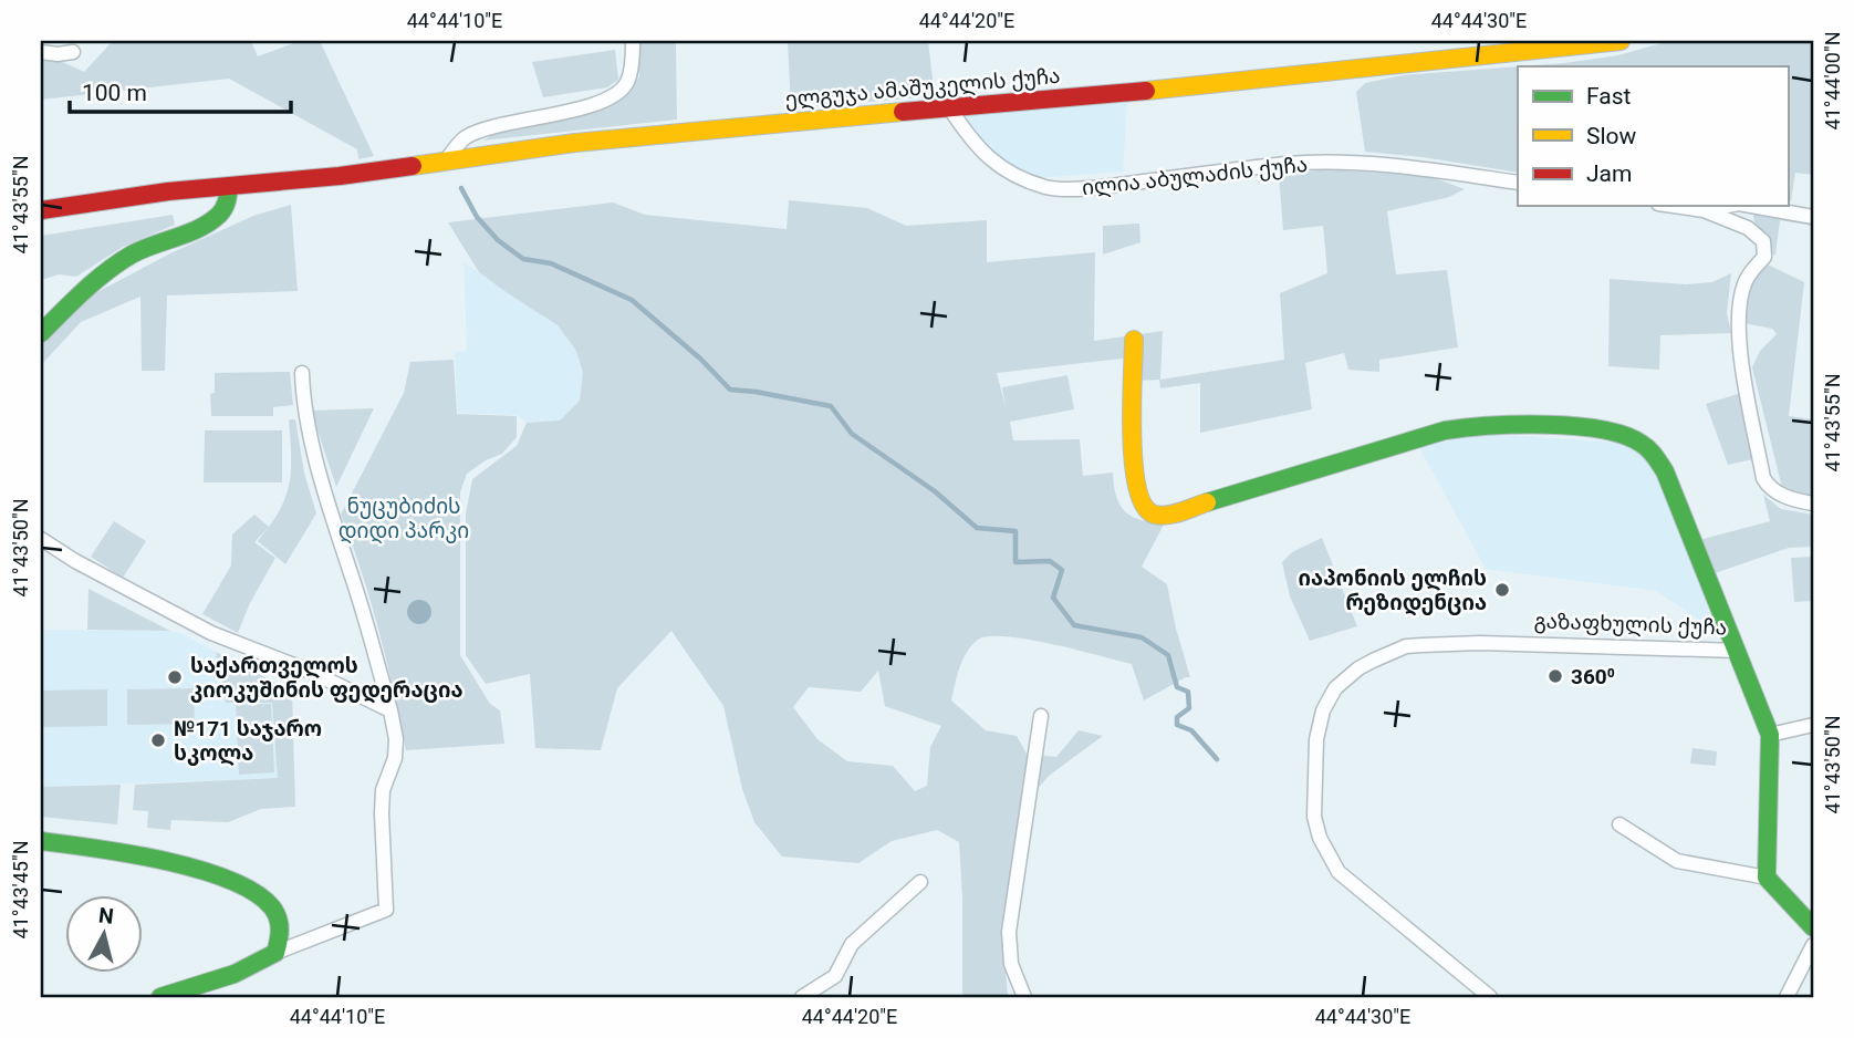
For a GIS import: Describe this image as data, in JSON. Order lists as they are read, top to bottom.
{
  "streets": {
    "street": ["ელგუჯა ამაშუკელის ქუჩა", "ილია აბულაძის ქუჩა", "გაზაფხულის ქუჩა"]
  },
  "crossings": [
    ["ელგუჯა ამაშუკელის ქუჩა", "ილია აბულაძის ქუჩა"]
  ],
  "parks": ["ნუცუბიძის დიდი პარკი"],
  "places": [
    "იაპონიის ელჩის რეზიდენცია",
    "360⁰",
    "საქართველოს კიოკუშინის ფედერაცია",
    "№171 საჯარო სკოლა"
  ],
  "legend": ["Fast", "Slow", "Jam"],
  "scale_bar": "100 m",
  "north": "top",
  "coordinates": [
    "44°44'10\"E",
    "44°44'20\"E",
    "44°44'30\"E",
    "41°44'00\"N",
    "41°43'55\"N",
    "41°43'50\"N",
    "41°43'45\"N"
  ]
}
